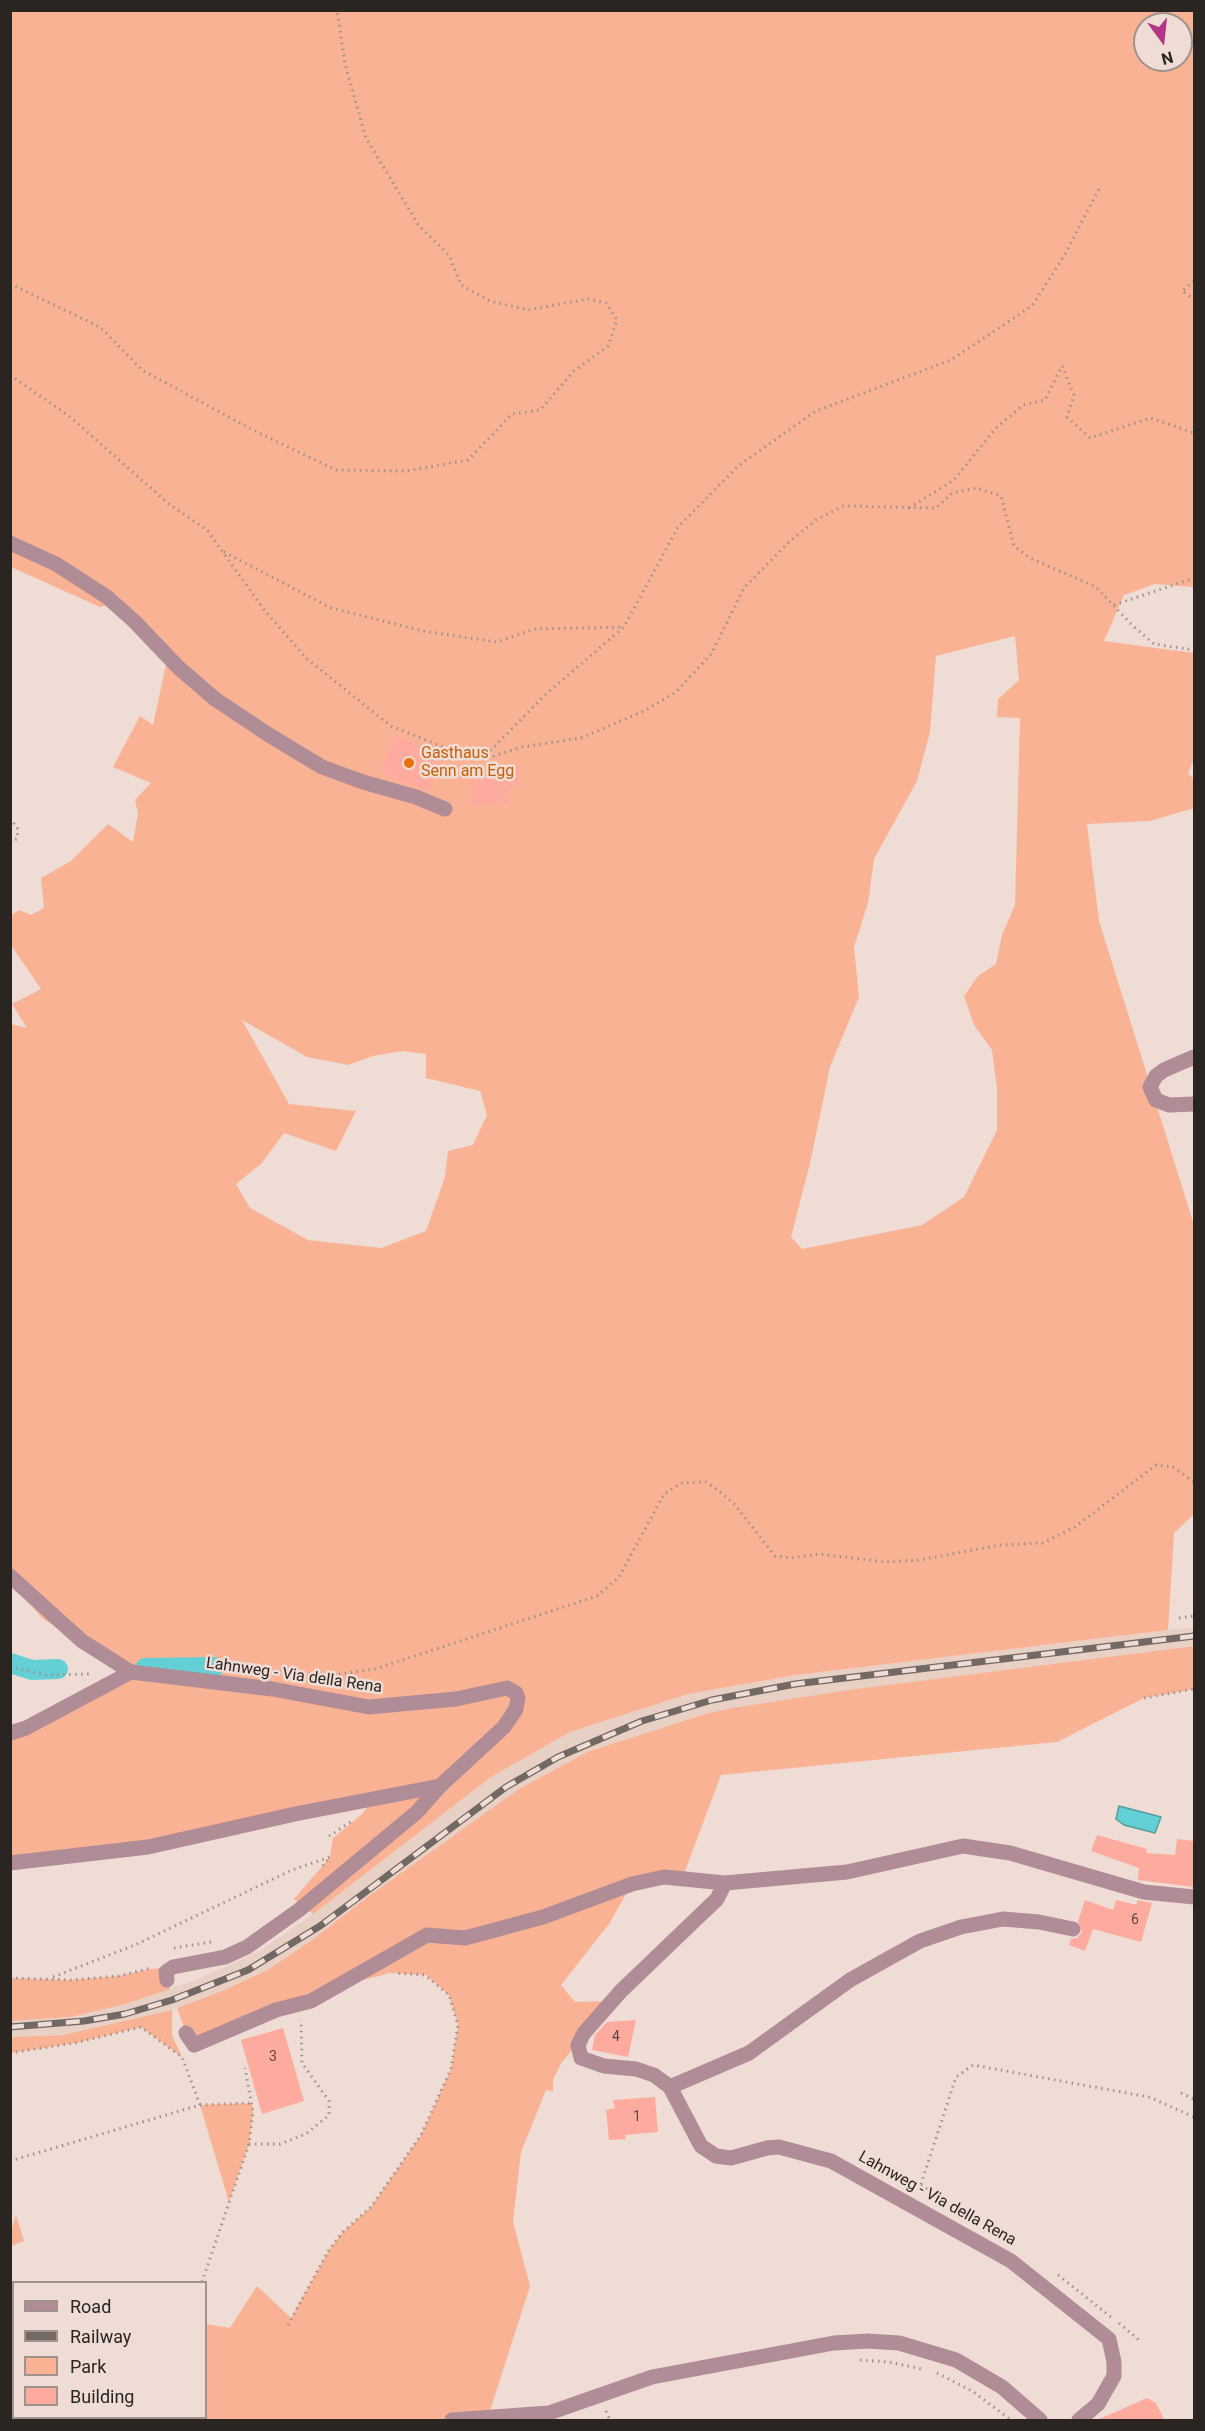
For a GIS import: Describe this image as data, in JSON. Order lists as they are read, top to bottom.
{
  "streets": {
    "street": ["Lahnweg - Via della Rena"]
  },
  "places": ["Gasthaus Senn am Egg"],
  "house_numbers": [
    "6",
    "4",
    "3",
    "1"
  ],
  "legend": [
    "Road",
    "Railway",
    "Park",
    "Building"
  ],
  "north": "bottom"
}
